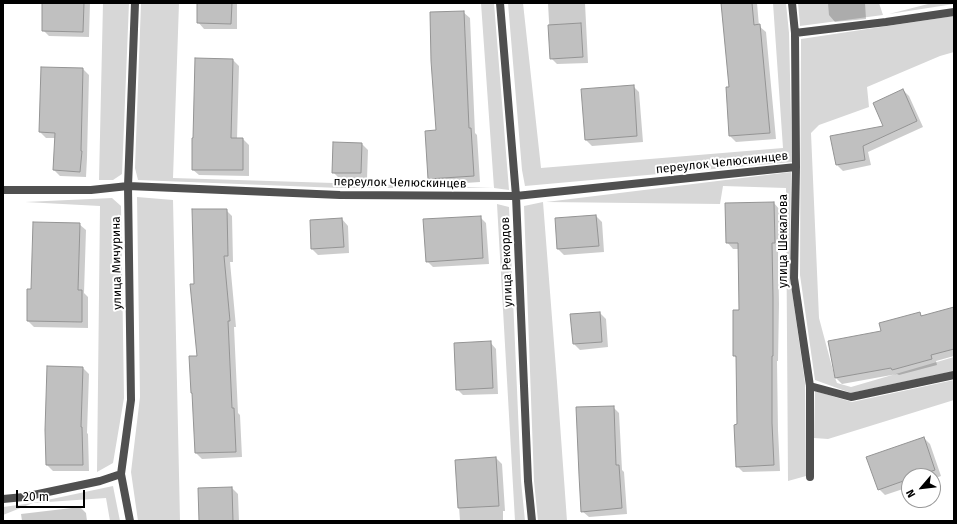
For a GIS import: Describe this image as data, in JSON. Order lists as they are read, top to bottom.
{
  "streets": {
    "street": [
      "переулок Челюскинцев",
      "улица Шекалова",
      "улица Рекордов",
      "улица Мичурина"
    ]
  },
  "crossings": [
    ["переулок Челюскинцев", "улица Шекалова"],
    ["переулок Челюскинцев", "улица Рекордов"],
    ["переулок Челюскинцев", "улица Мичурина"]
  ],
  "scale_bar": "20 m",
  "north": "bottom left"
}
